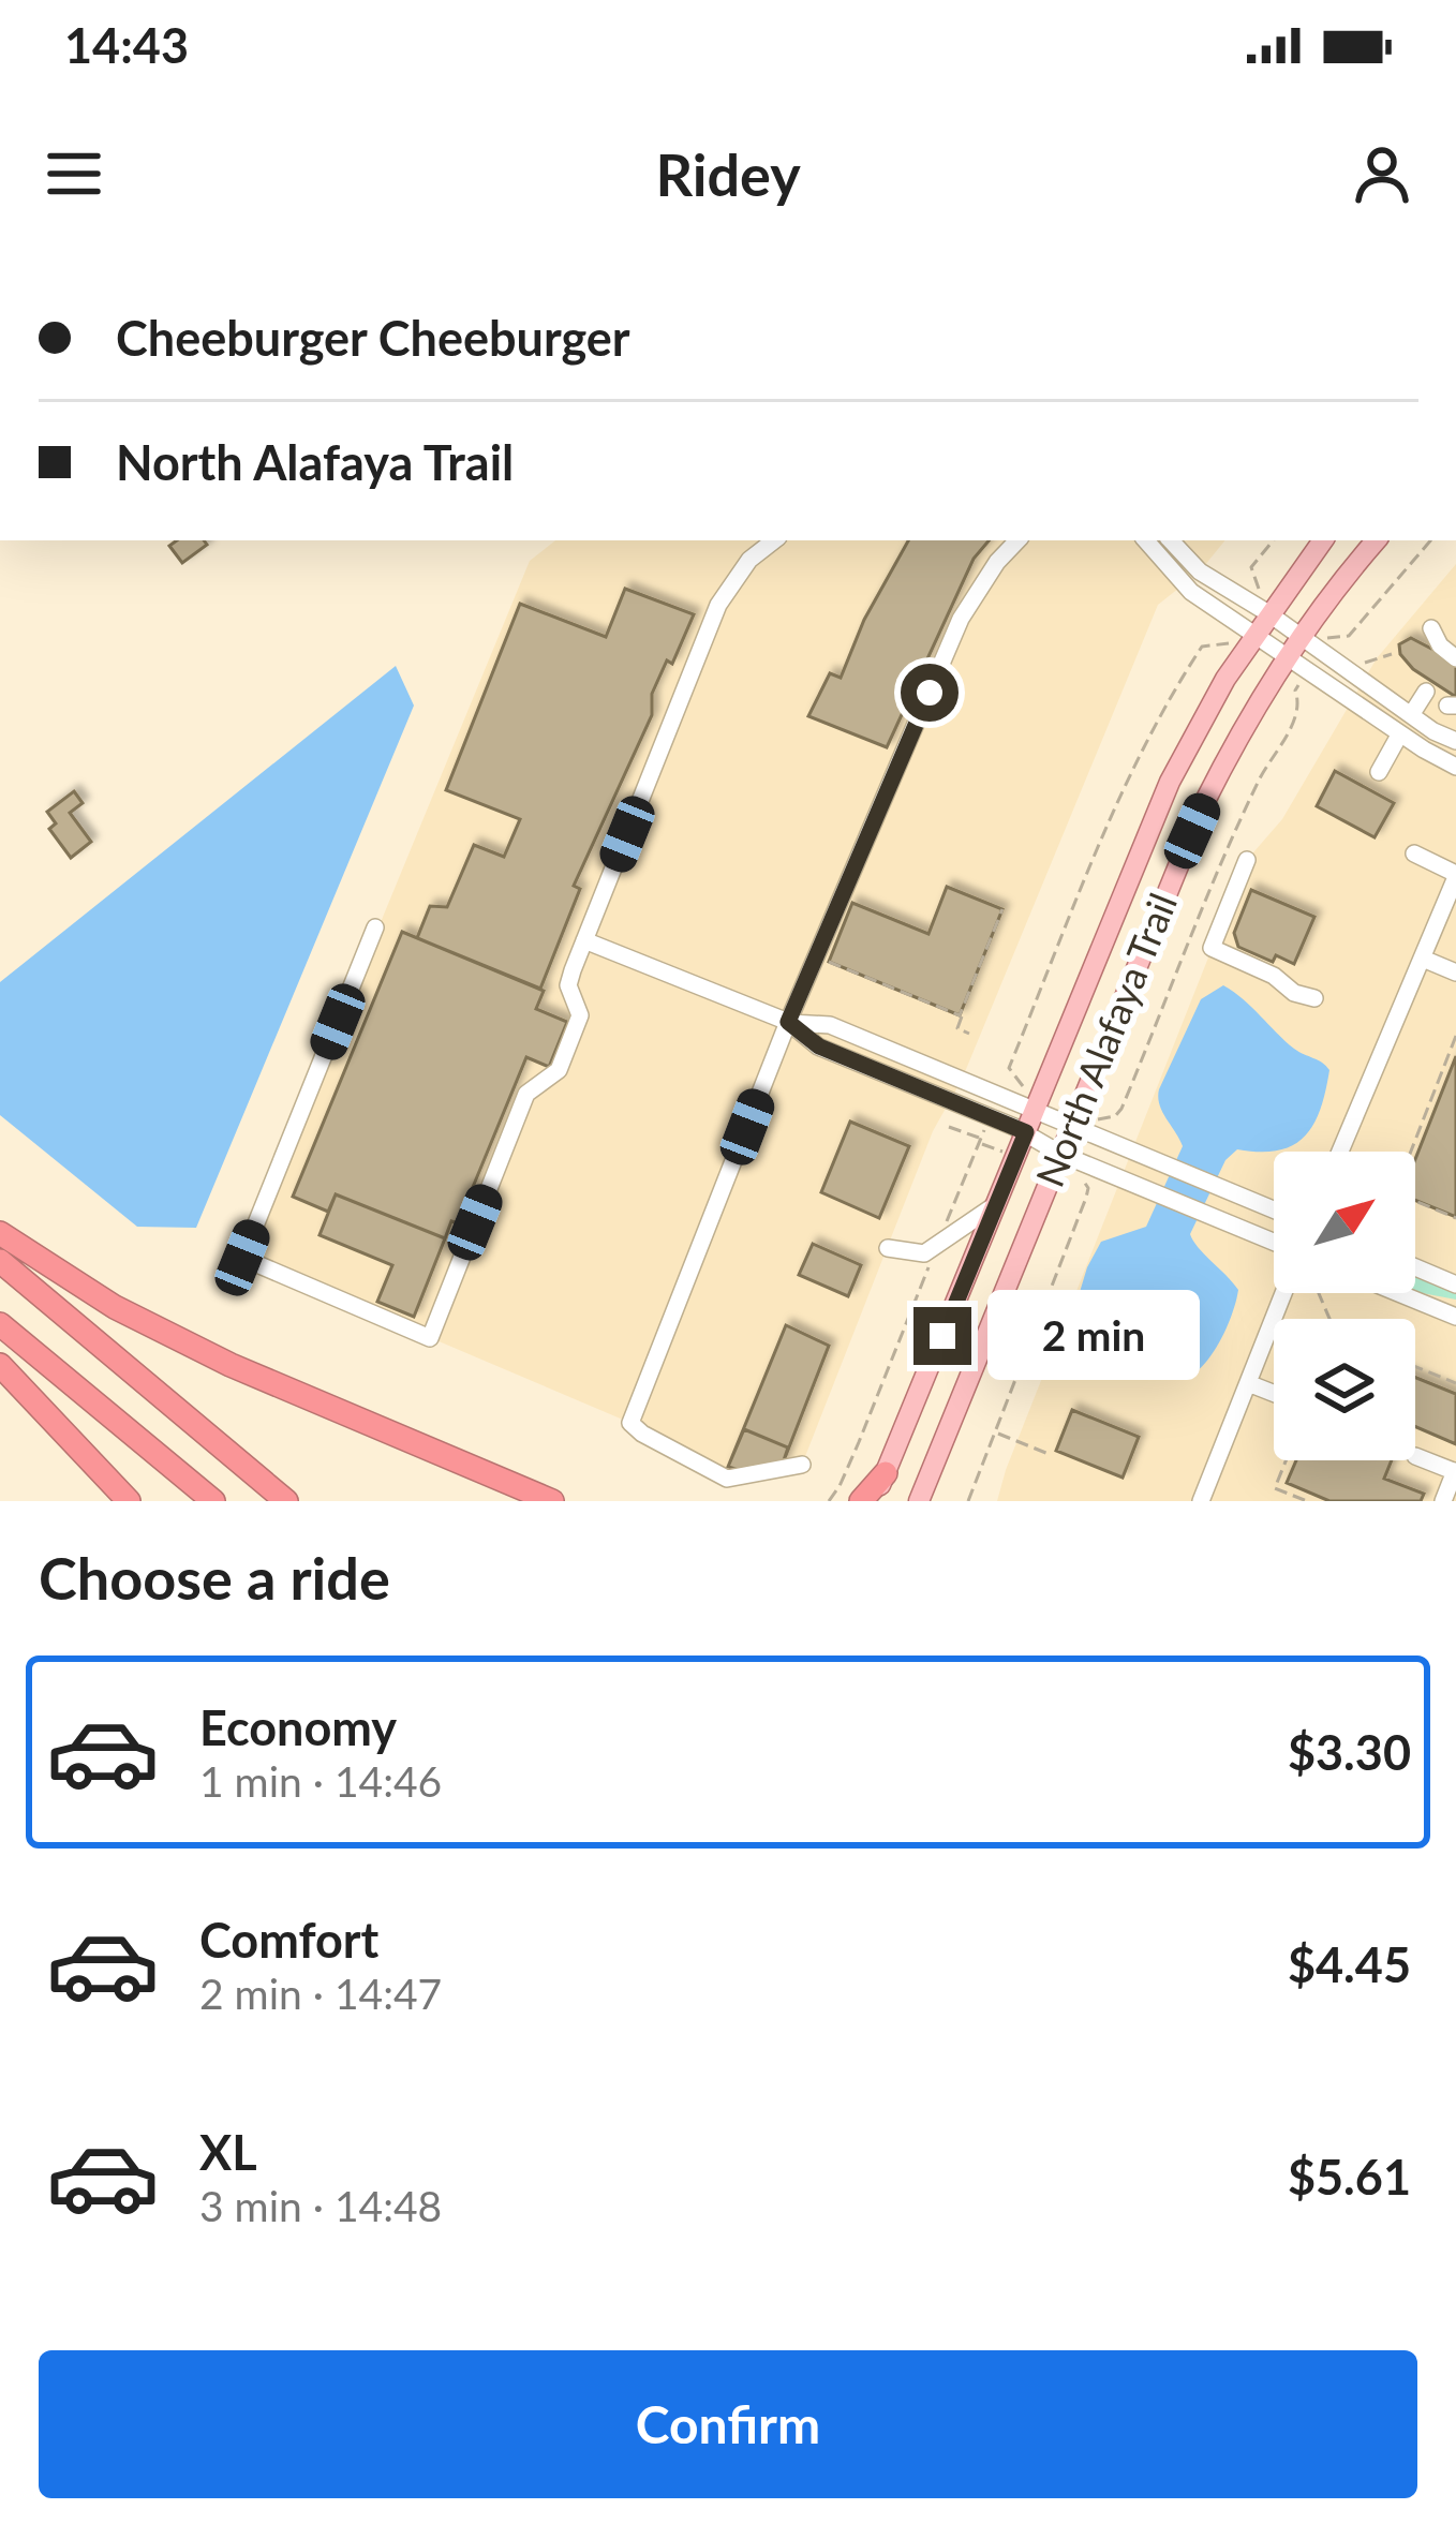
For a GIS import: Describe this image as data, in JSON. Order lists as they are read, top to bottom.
{
  "streets": {
    "main road": ["North Alafaya Trail"]
  },
  "north": "top right",
  "page": {
    "status": "14:43",
    "header": "Ridey",
    "banner": ["Cheeburger Cheeburger", "North Alafaya Trail"],
    "bubble": "2 min",
    "heading": "Choose a ride",
    "list": [
      {
        "name": "Economy",
        "note": "1 min · 14:46",
        "value": "$3.30"
      },
      {
        "name": "Comfort",
        "note": "2 min · 14:47",
        "value": "$4.45"
      },
      {
        "name": "XL",
        "note": "3 min · 14:48",
        "value": "$5.61"
      }
    ],
    "buttons": "Confirm"
  }
}
